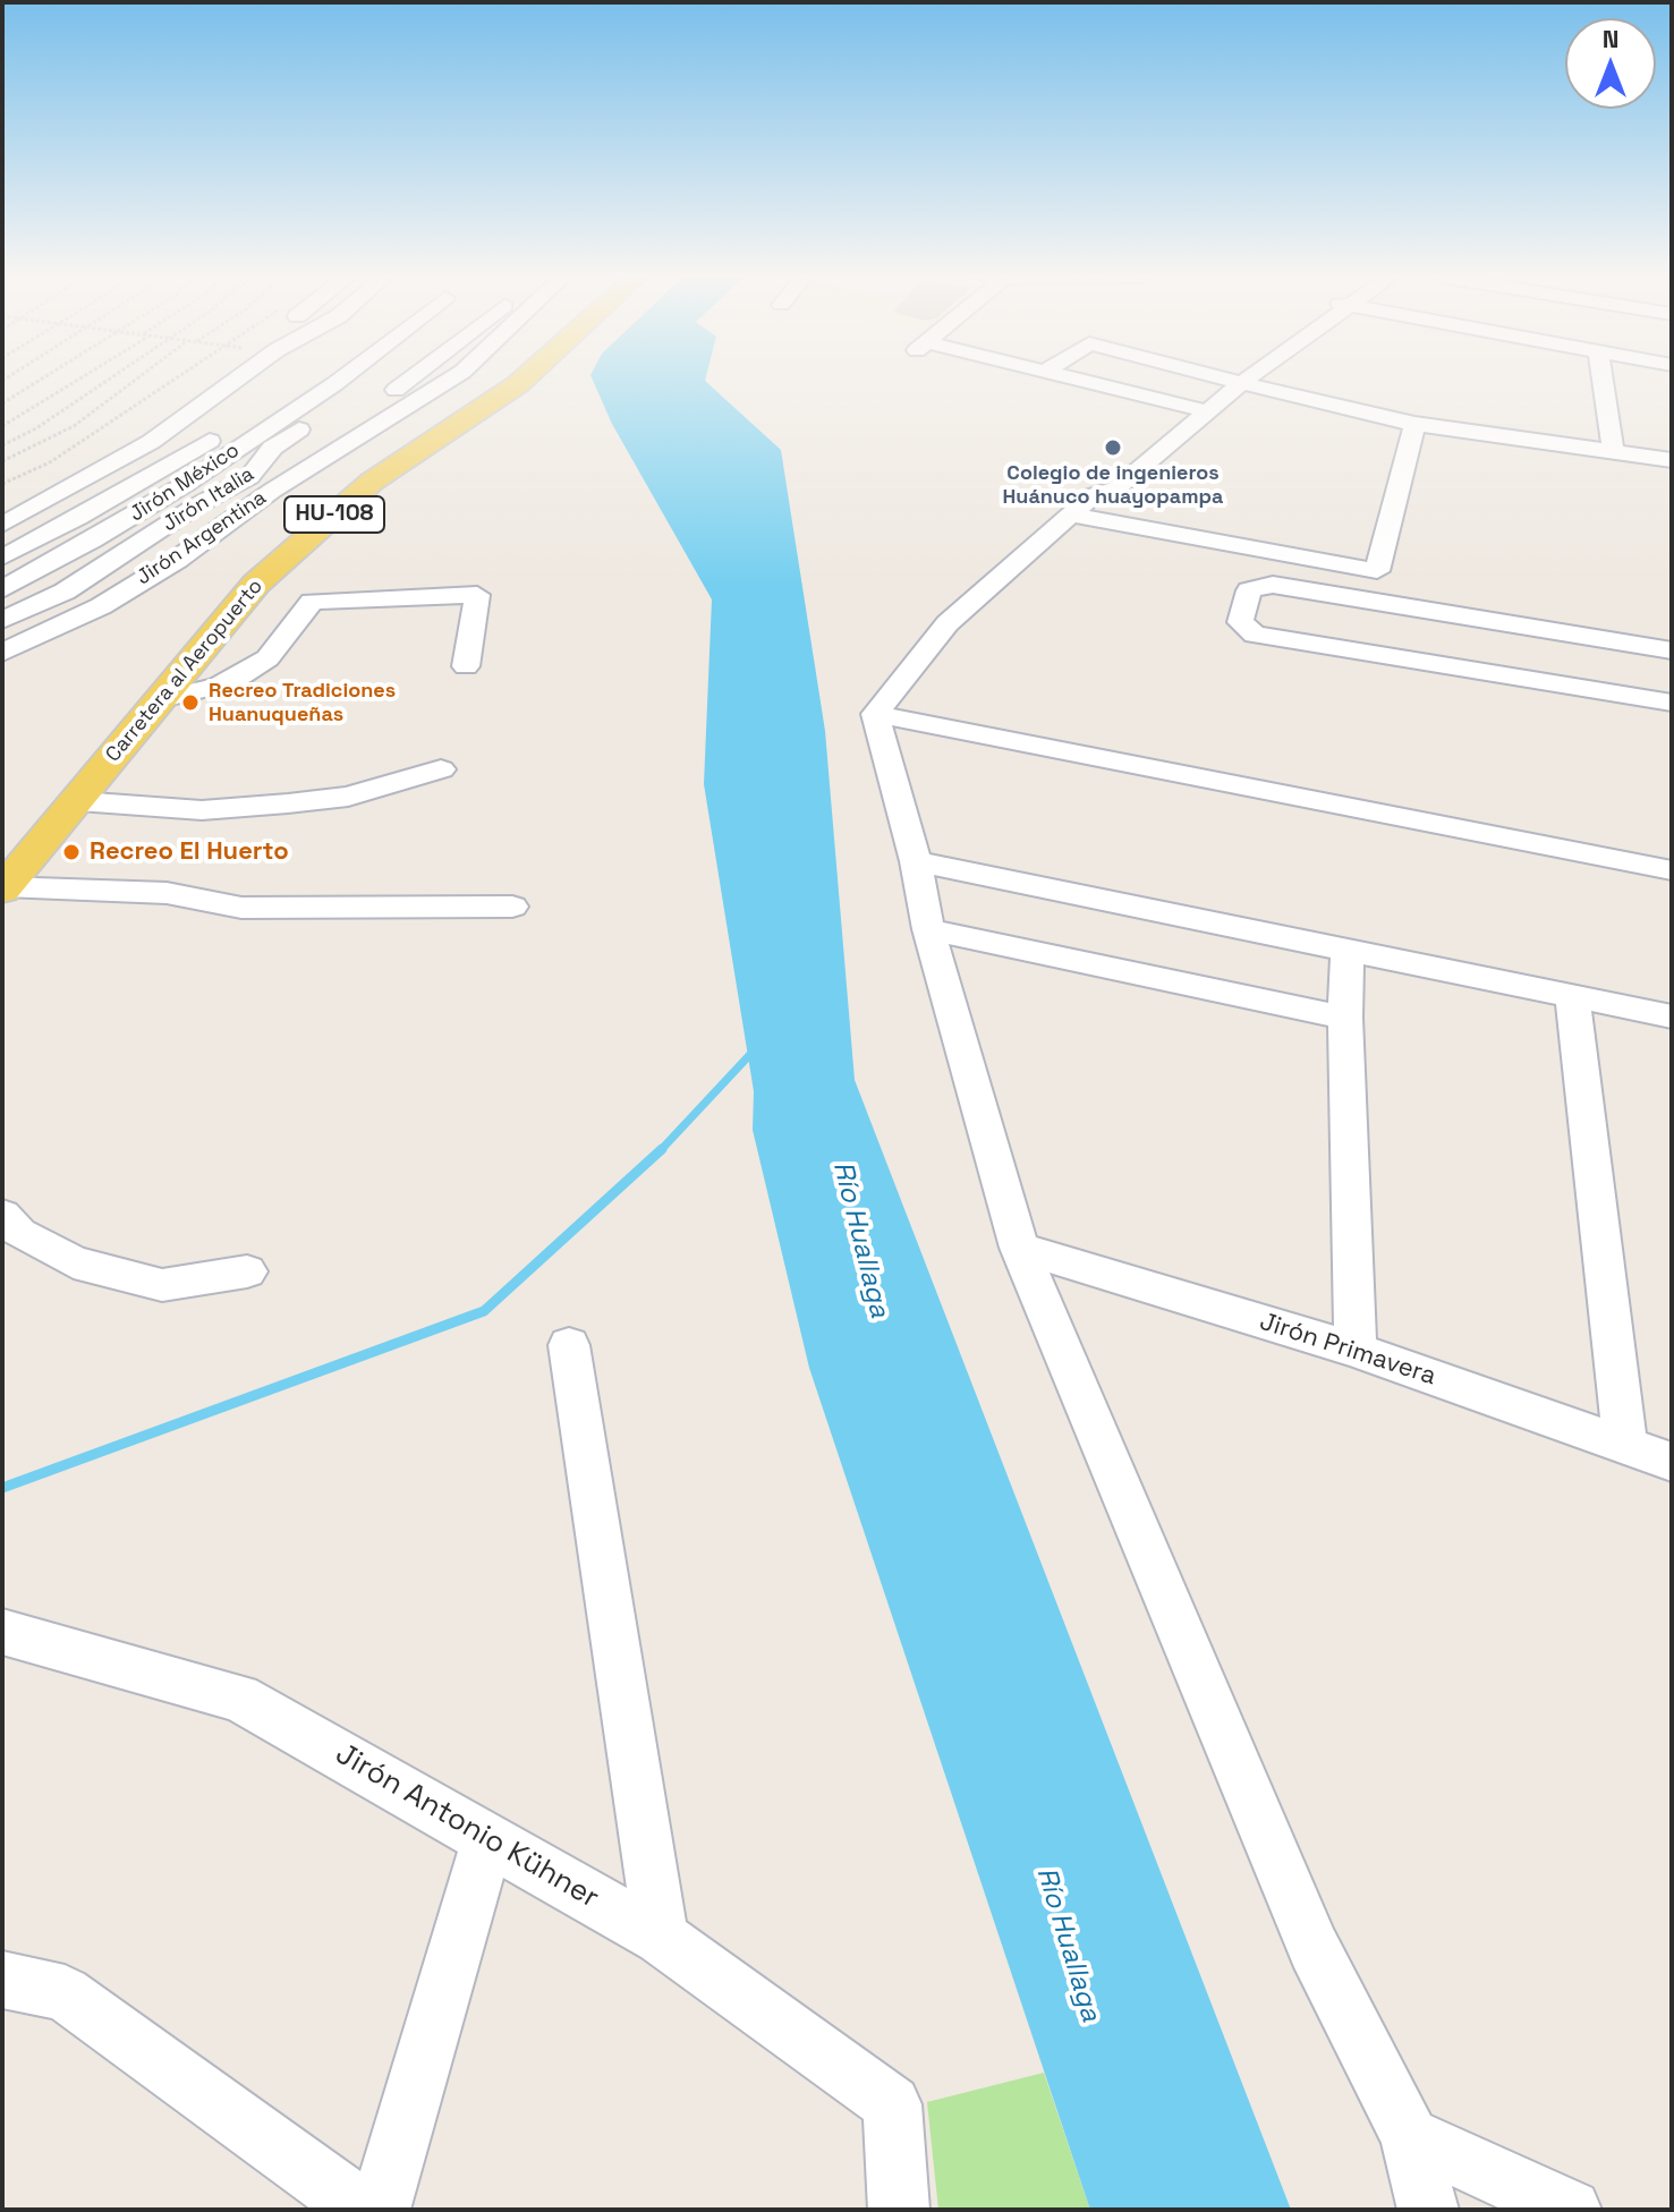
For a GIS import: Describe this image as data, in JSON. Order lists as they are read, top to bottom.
{
  "streets": {
    "main road": ["HU-108", "Carretera al Aeropuerto"],
    "street": [
      "Jirón México",
      "Jirón Italia",
      "Jirón Argentina",
      "Jirón Primavera",
      "Jirón Antonio Kühner"
    ]
  },
  "crossings": [
    ["HU-108", "Carretera al Aeropuerto"]
  ],
  "water": ["Río Huallaga"],
  "places": ["Colegio de ingenieros Huánuco huayopampa", "Recreo Tradiciones Huanuqueñas", "Recreo El Huerto"],
  "north": "top"
}
